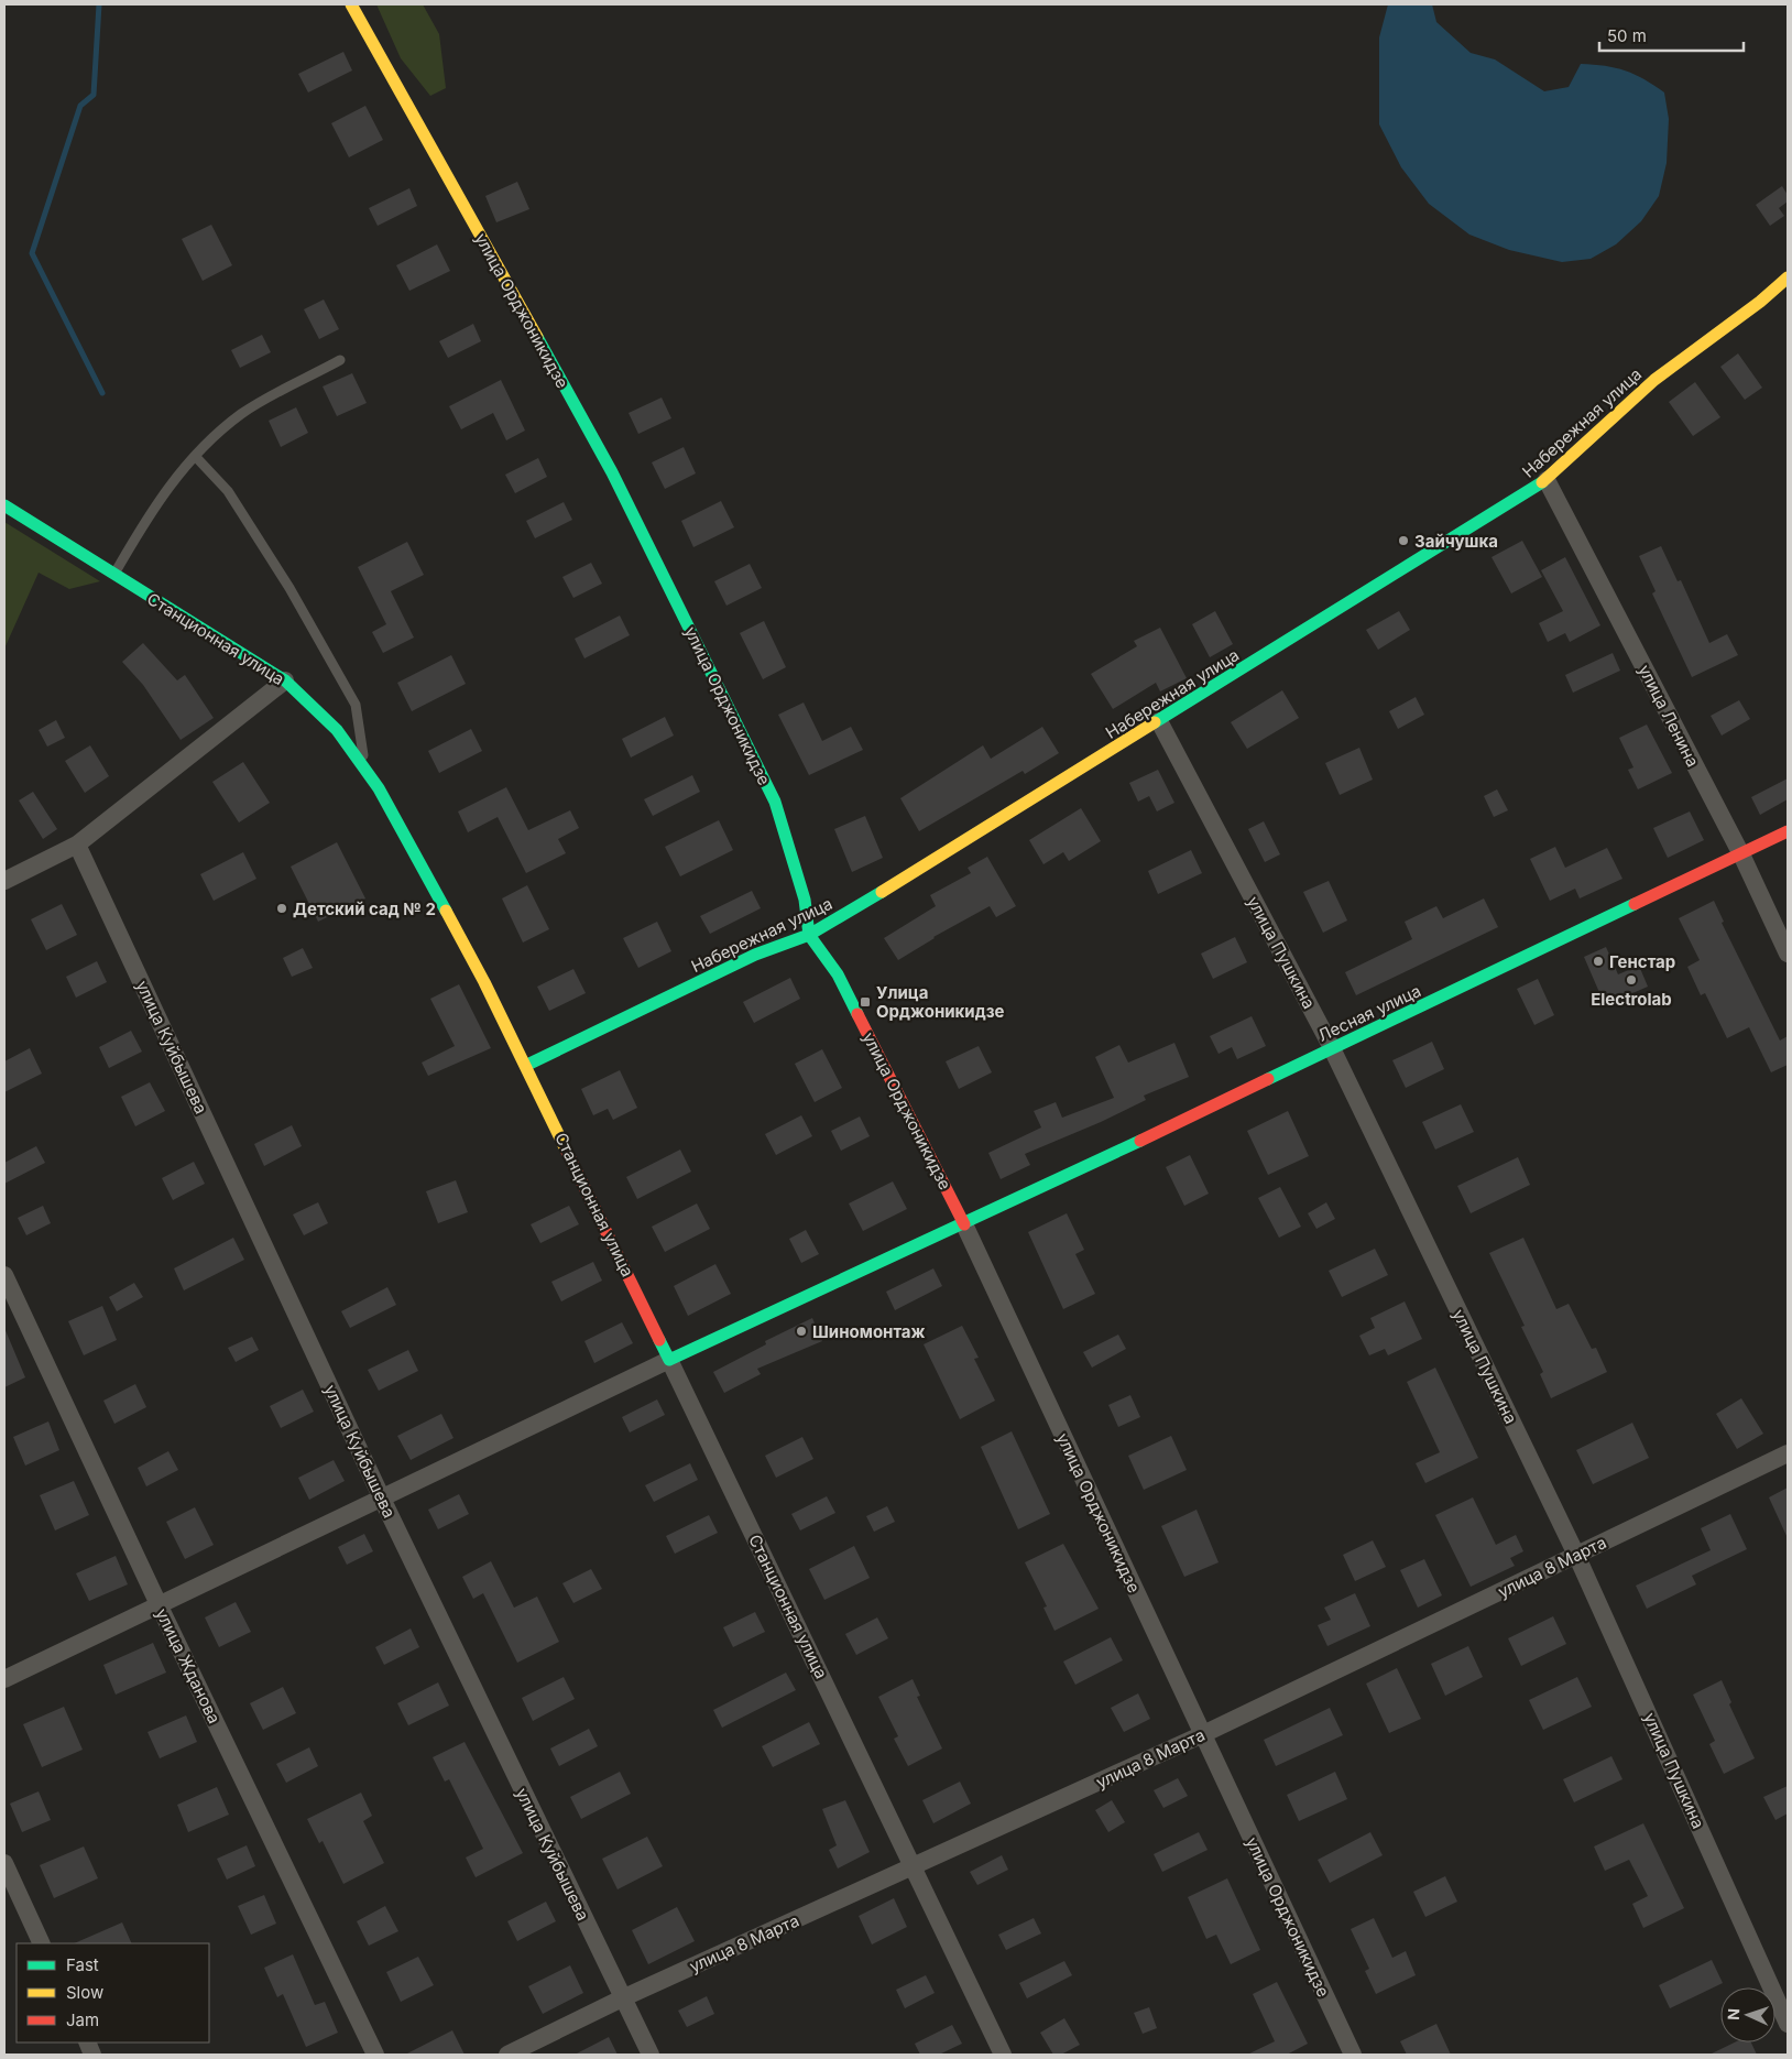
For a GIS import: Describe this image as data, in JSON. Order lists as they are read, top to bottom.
{
  "streets": {
    "main road": [
      "улица Орджоникидзе",
      "Набережная улица",
      "Станционная улица",
      "Лесная улица"
    ],
    "street": [
      "улица Ленина",
      "улица Пушкина",
      "улица Куйбышева",
      "улица 8 Марта",
      "улица Жданова"
    ]
  },
  "crossings": [
    ["улица Орджоникидзе", "Набережная улица"],
    ["улица Орджоникидзе", "Лесная улица"],
    ["улица Орджоникидзе", "улица 8 Марта"],
    ["Набережная улица", "Станционная улица"],
    ["Набережная улица", "улица Ленина"],
    ["Набережная улица", "улица Пушкина"],
    ["Станционная улица", "Лесная улица"],
    ["Станционная улица", "улица 8 Марта"],
    ["улица Ленина", "Лесная улица"],
    ["улица Пушкина", "Лесная улица"],
    ["улица Пушкина", "улица 8 Марта"],
    ["улица Куйбышева", "улица 8 Марта"]
  ],
  "places": {
    "other": [
      "Зайчушка",
      "Детский сад № 2",
      "Генстар",
      "Electrolab",
      "Шиномонтаж"
    ],
    "transit": ["Улица Орджоникидзе"]
  },
  "legend": ["Fast", "Slow", "Jam"],
  "scale_bar": "50 m",
  "north": "left"
}
